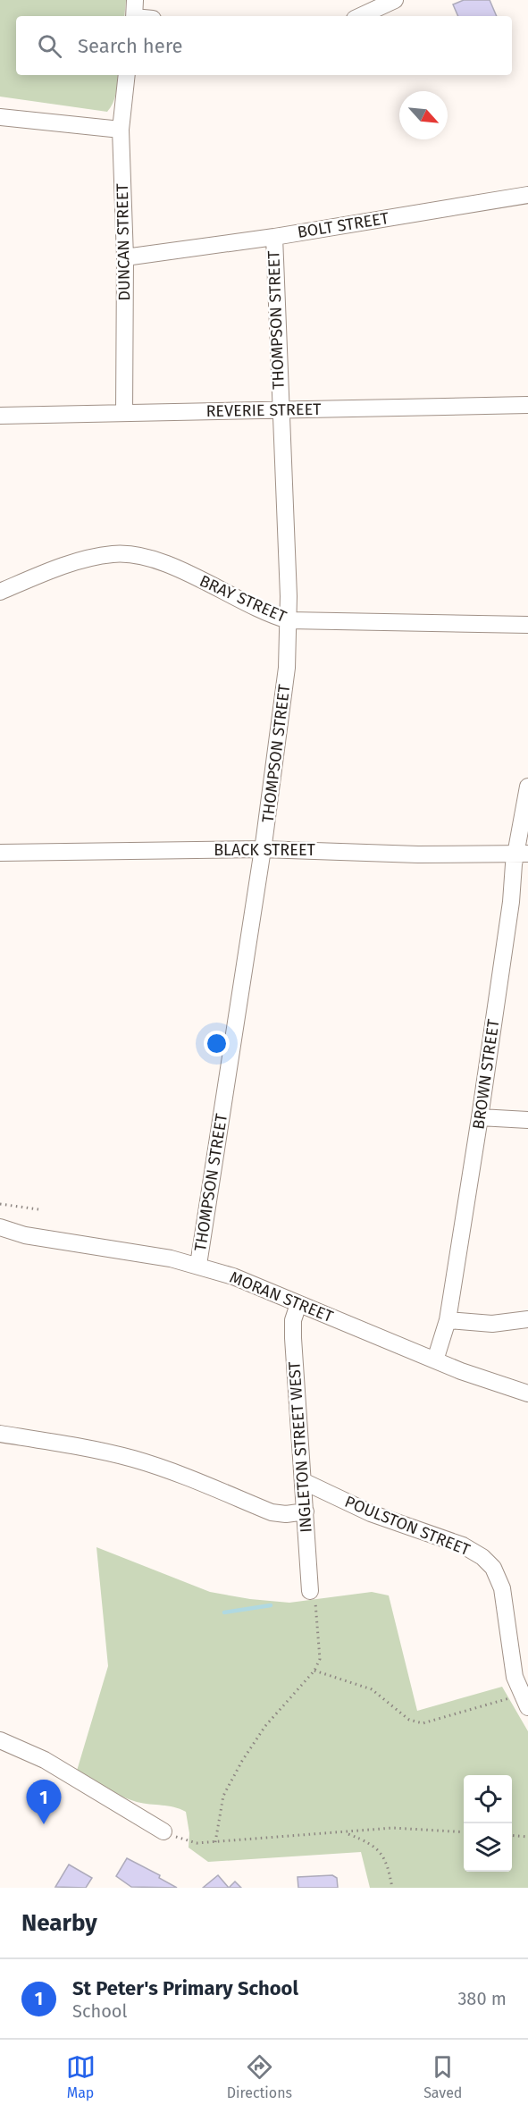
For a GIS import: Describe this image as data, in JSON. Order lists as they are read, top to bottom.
{
  "streets": {
    "street": [
      "BOLT STREET",
      "DUNCAN STREET",
      "THOMPSON STREET",
      "REVERIE STREET",
      "BRAY STREET",
      "BLACK STREET",
      "BROWN STREET",
      "MORAN STREET",
      "INGLETON STREET WEST",
      "POULSTON STREET"
    ]
  },
  "crossings": [
    ["BOLT STREET", "DUNCAN STREET"],
    ["BOLT STREET", "THOMPSON STREET"],
    ["DUNCAN STREET", "REVERIE STREET"],
    ["THOMPSON STREET", "REVERIE STREET"],
    ["THOMPSON STREET", "BRAY STREET"],
    ["THOMPSON STREET", "BLACK STREET"],
    ["THOMPSON STREET", "MORAN STREET"],
    ["BLACK STREET", "BROWN STREET"],
    ["BROWN STREET", "MORAN STREET"],
    ["MORAN STREET", "INGLETON STREET WEST"],
    ["INGLETON STREET WEST", "POULSTON STREET"]
  ],
  "north": "bottom right",
  "page": {
    "search": "Search here",
    "pins": "1",
    "heading": "Nearby",
    "list": [
      {
        "mark": "1",
        "name": "St Peter's Primary School",
        "note": "School",
        "value": "380 m"
      }
    ],
    "nav": ["Map", "Directions", "Saved"]
  }
}
